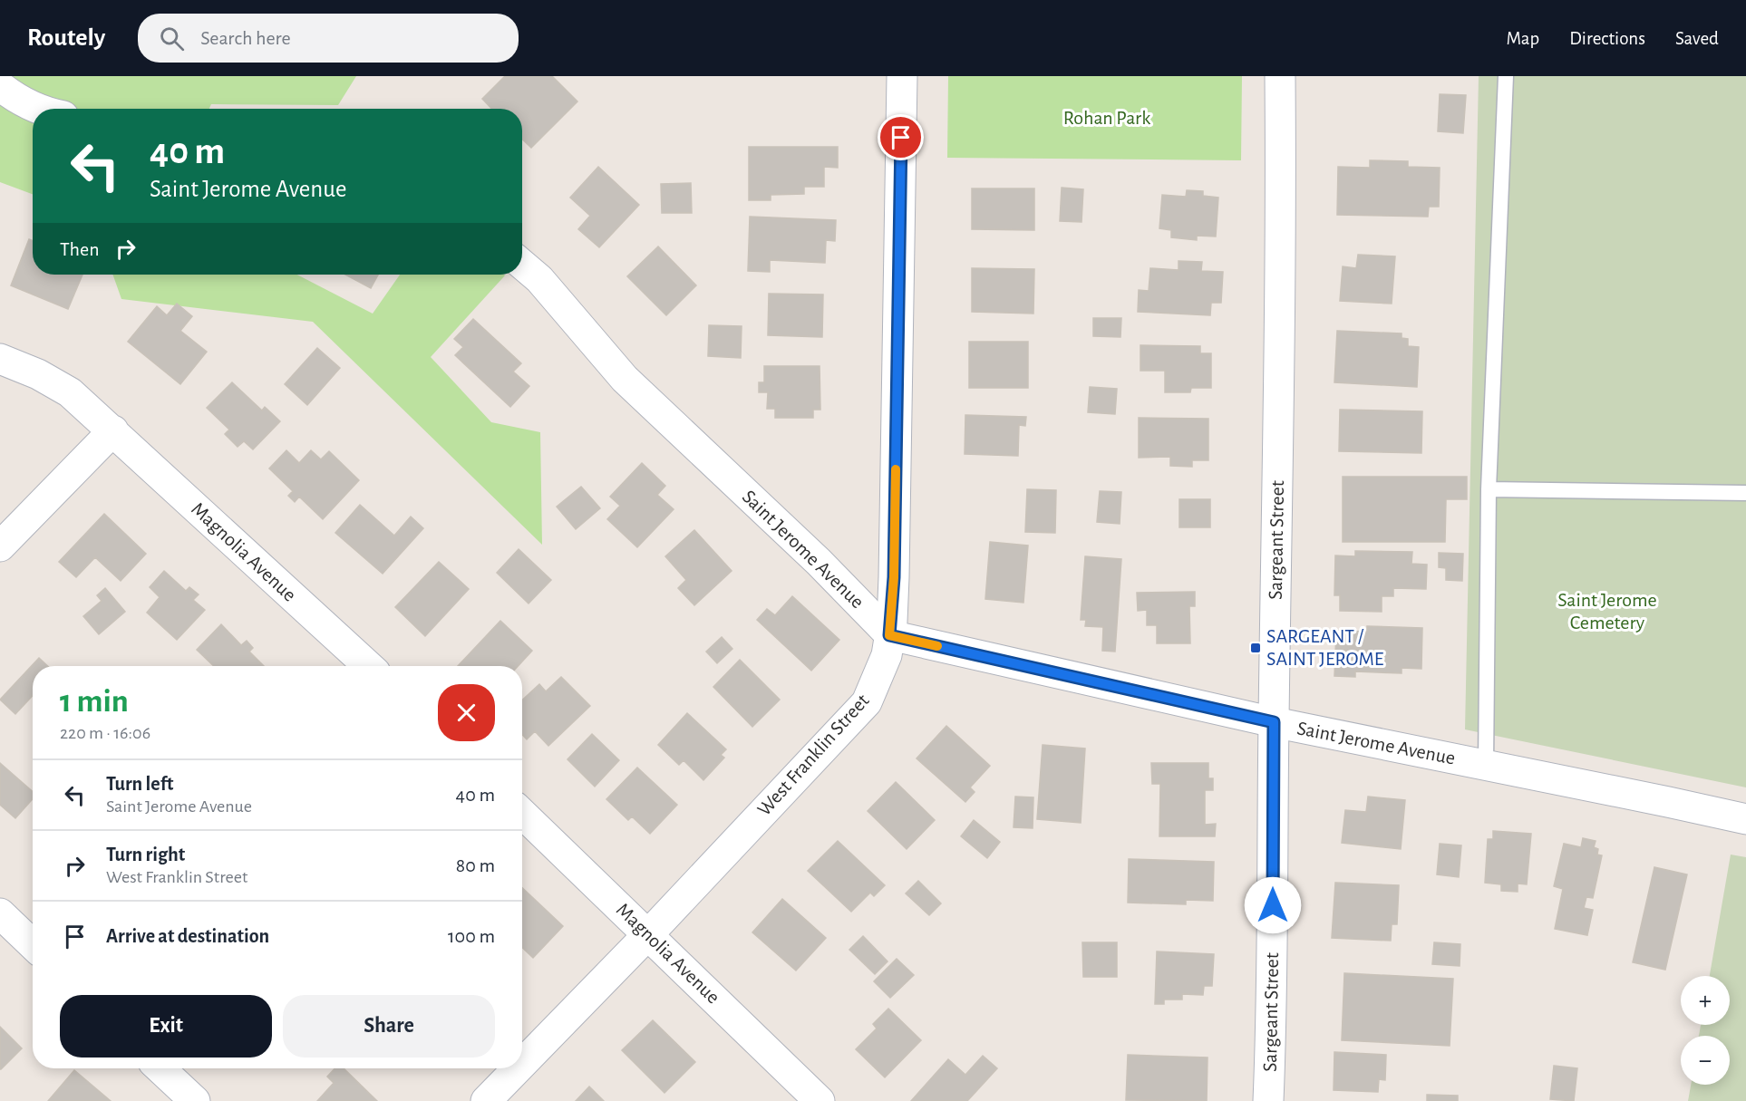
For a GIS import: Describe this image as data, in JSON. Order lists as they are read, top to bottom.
{
  "streets": {
    "street": [
      "Sargeant Street",
      "Saint Jerome Avenue",
      "Magnolia Avenue",
      "West Franklin Street"
    ]
  },
  "crossings": [
    ["Sargeant Street", "Saint Jerome Avenue"],
    ["Saint Jerome Avenue", "West Franklin Street"],
    ["Magnolia Avenue", "West Franklin Street"]
  ],
  "parks": ["Rohan Park", "Saint Jerome Cemetery"],
  "places": {
    "transit": ["SARGEANT / SAINT JEROME"]
  },
  "page": {
    "header": "Routely",
    "search": "Search here",
    "nav": ["Map", "Directions", "Saved"],
    "turn": ["40 m", "Saint Jerome Avenue"],
    "then": "Then",
    "heading": ["1 min", "220 m · 16:06"],
    "list": [
      {
        "name": "Turn left",
        "note": "Saint Jerome Avenue",
        "value": "40 m"
      },
      {
        "name": "Turn right",
        "note": "West Franklin Street",
        "value": "80 m"
      },
      {
        "name": "Arrive at destination",
        "value": "100 m"
      }
    ],
    "map_buttons": ["+", "−"],
    "buttons": ["Exit", "Share"]
  }
}
